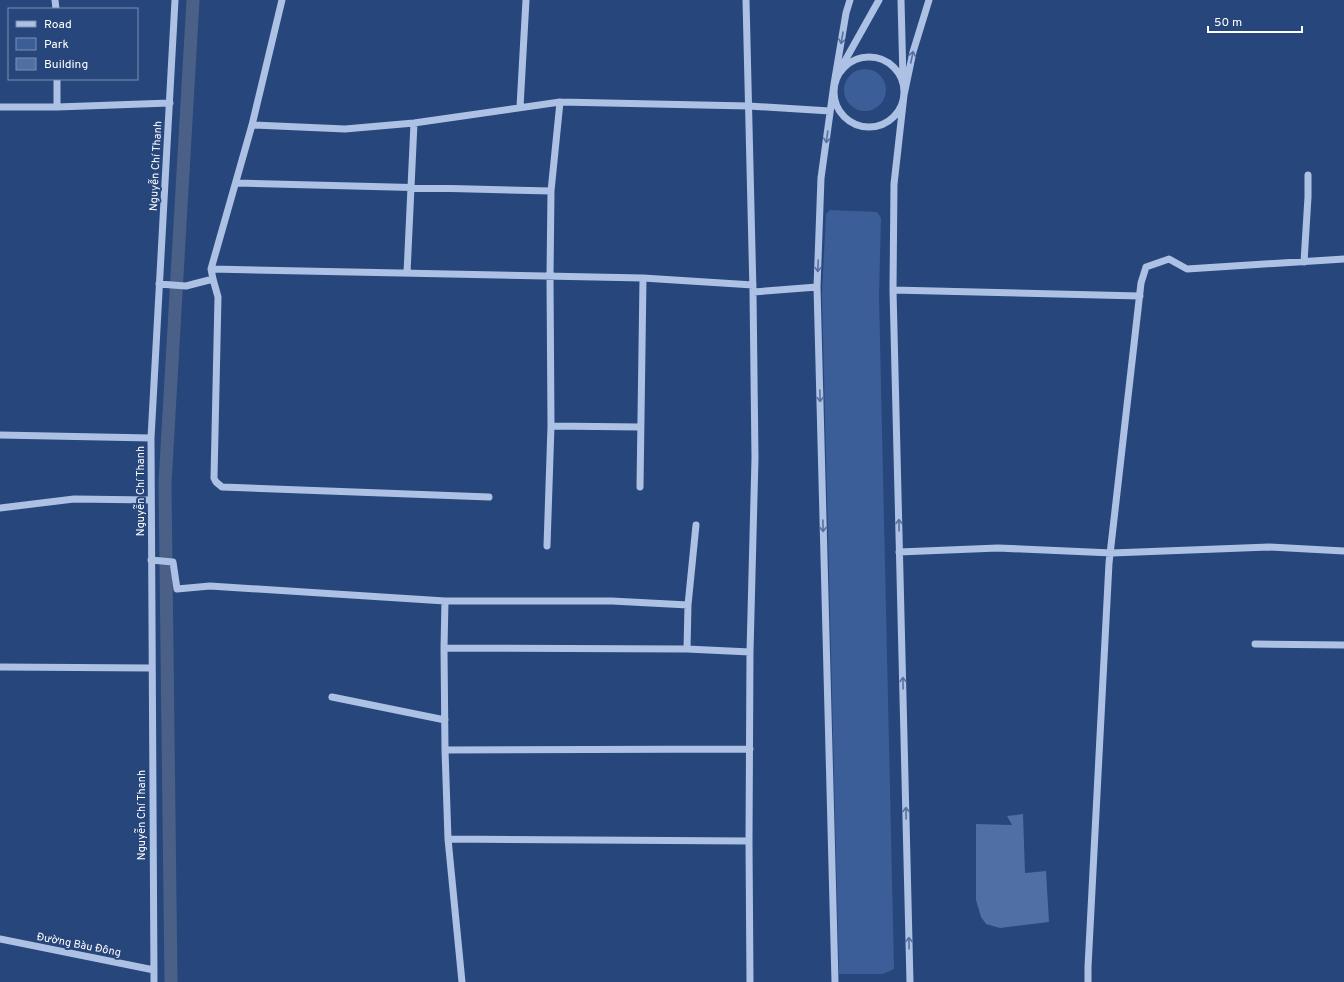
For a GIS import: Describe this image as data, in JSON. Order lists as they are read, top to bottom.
{
  "streets": {
    "street": ["Nguyễn Chí Thanh", "Đường Bàu Đông"]
  },
  "crossings": [
    ["Nguyễn Chí Thanh", "Đường Bàu Đông"]
  ],
  "legend": ["Road", "Park", "Building"],
  "scale_bar": "50 m"
}
